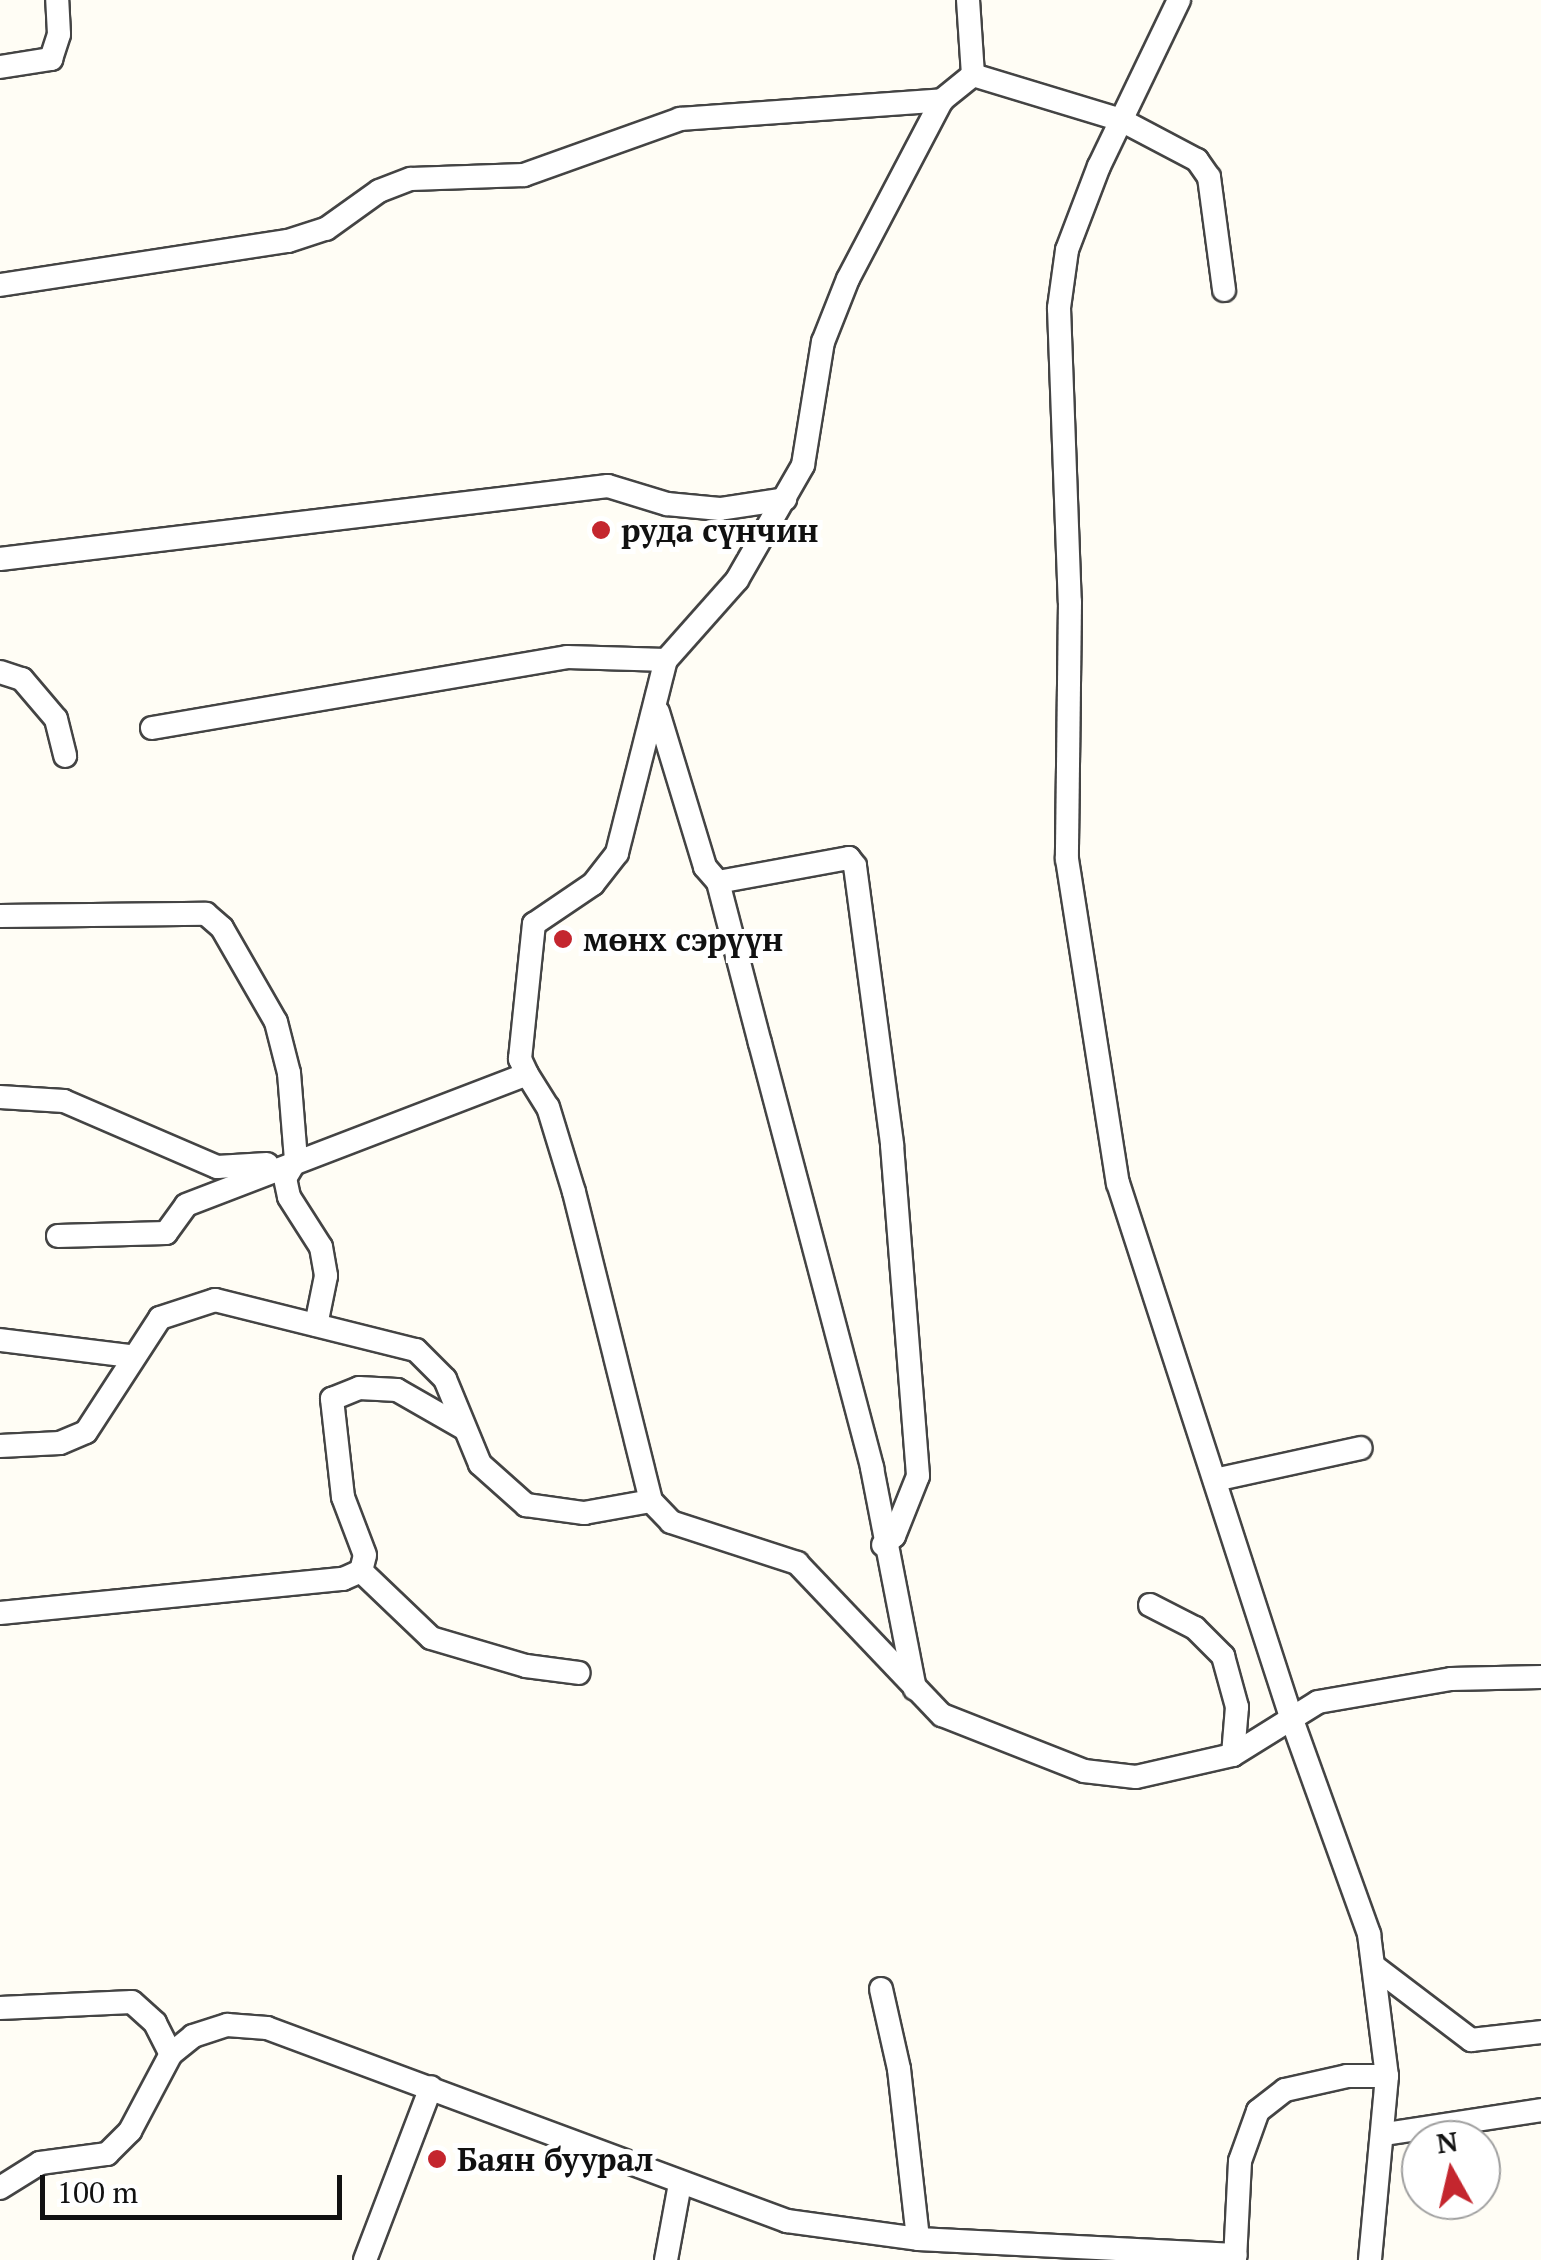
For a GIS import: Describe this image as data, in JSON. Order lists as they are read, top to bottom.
{
  "places": ["руда сүнчин", "мөнх сэрүүн", "Баян буурал"],
  "scale_bar": "100 m",
  "north": "top"
}
